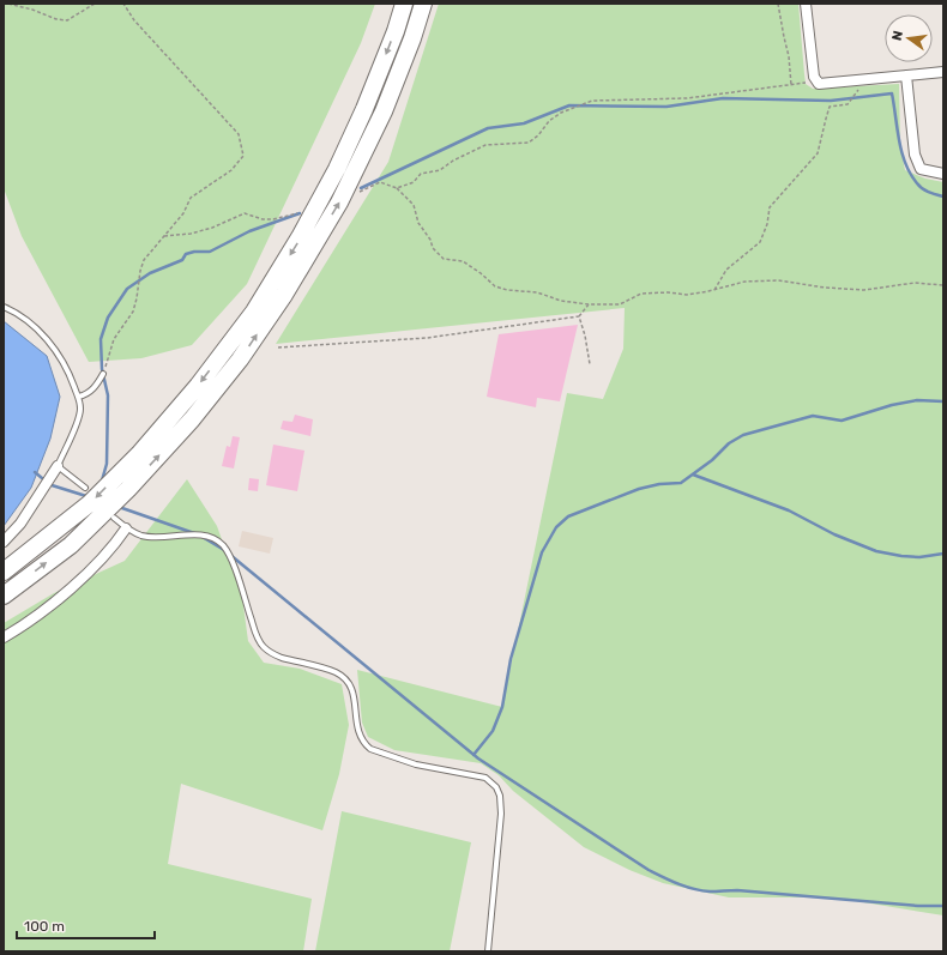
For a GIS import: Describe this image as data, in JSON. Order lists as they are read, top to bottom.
{
  "scale_bar": "100 m",
  "north": "left"
}
